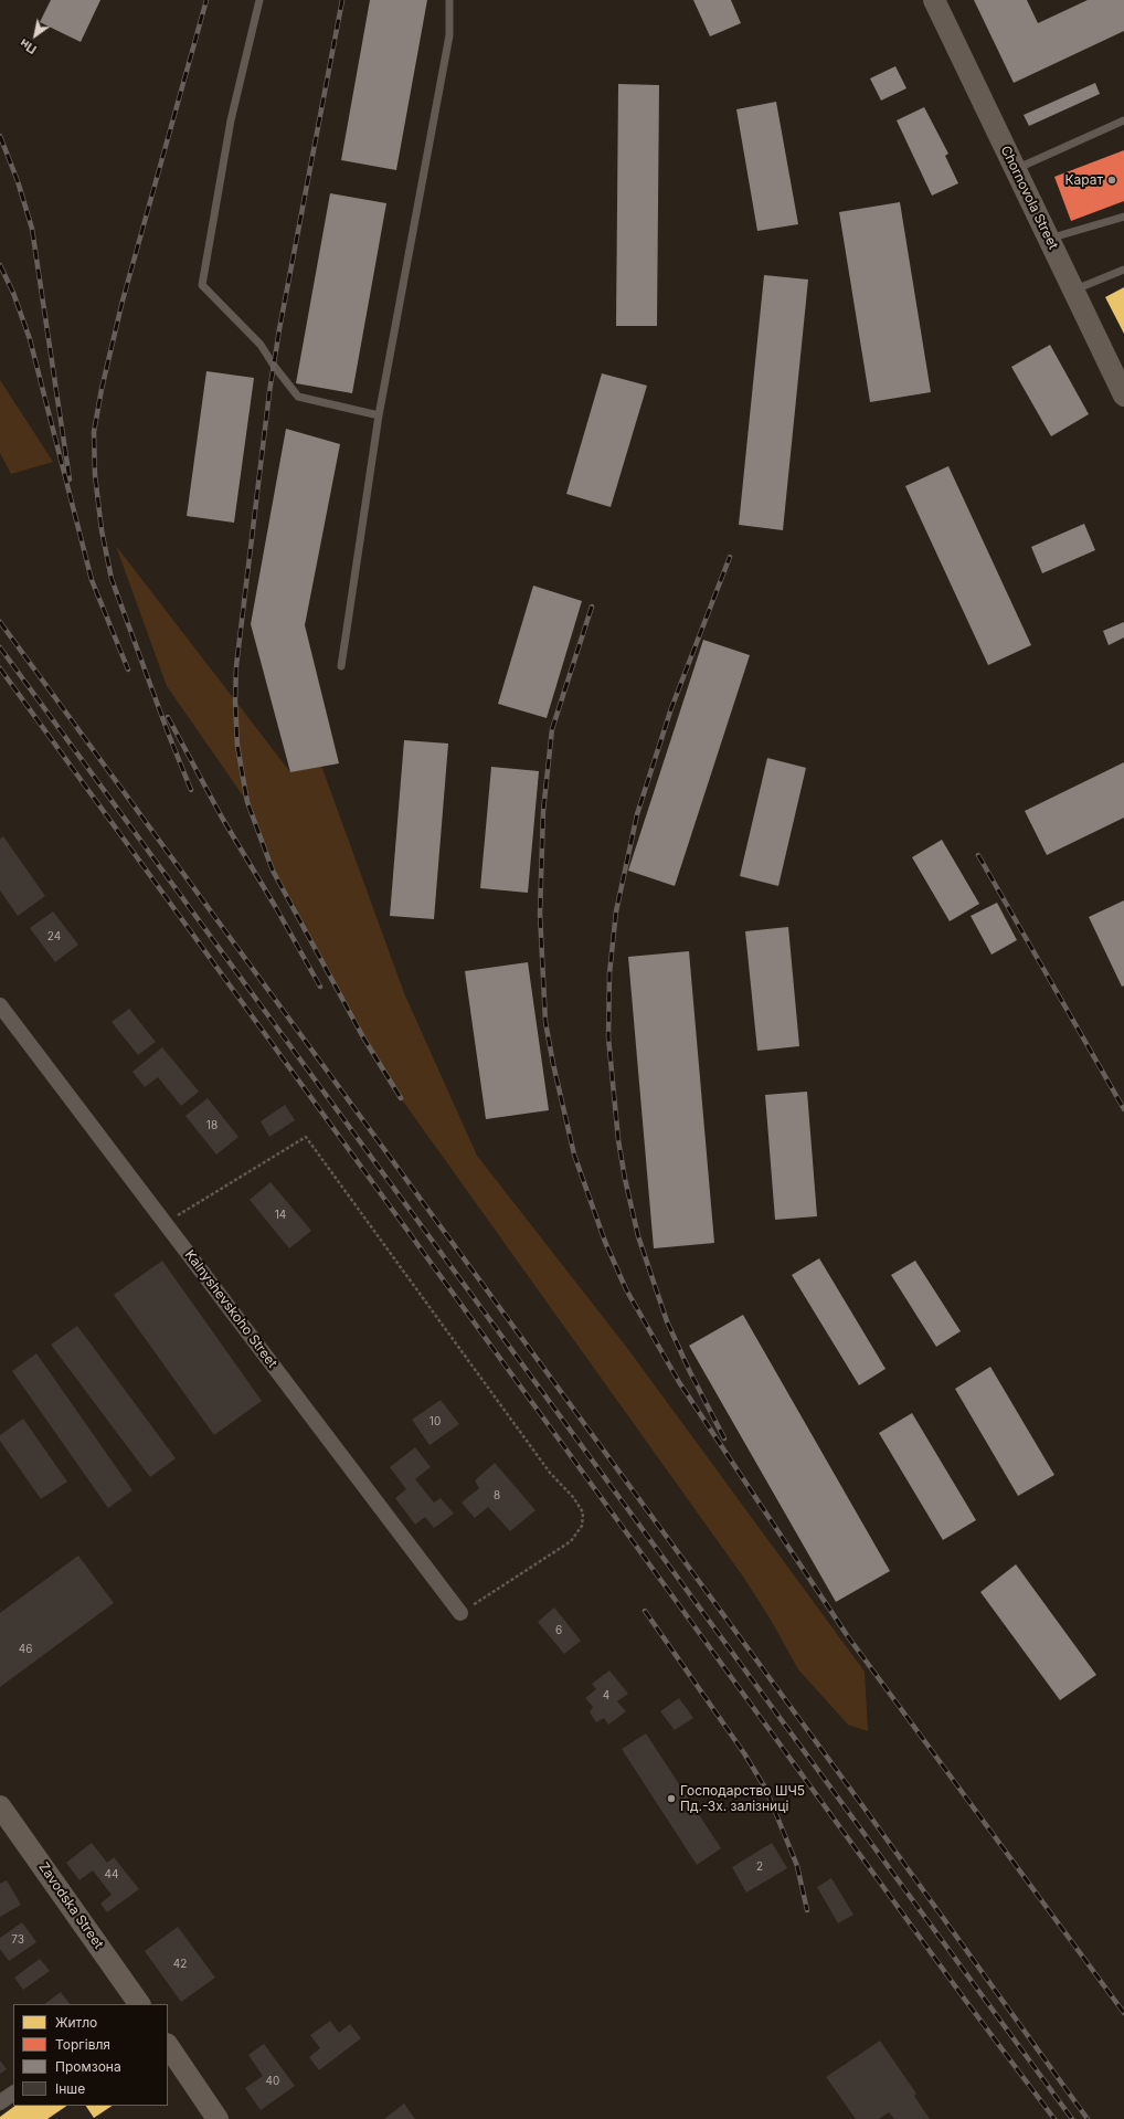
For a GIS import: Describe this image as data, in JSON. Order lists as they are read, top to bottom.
{
  "streets": {
    "street": ["Chornovola Street", "Kalnyshevskoho Street", "Zavodska Street"]
  },
  "places": ["Карат", "Господарство ШЧ5 Пд.-Зх. залізниці"],
  "house_numbers": [
    "24",
    "18",
    "14",
    "10",
    "8",
    "6",
    "46",
    "4",
    "2",
    "44",
    "73",
    "42",
    "40"
  ],
  "legend": [
    "Житло",
    "Торгівля",
    "Промзона",
    "Інше"
  ],
  "north": "bottom left"
}
